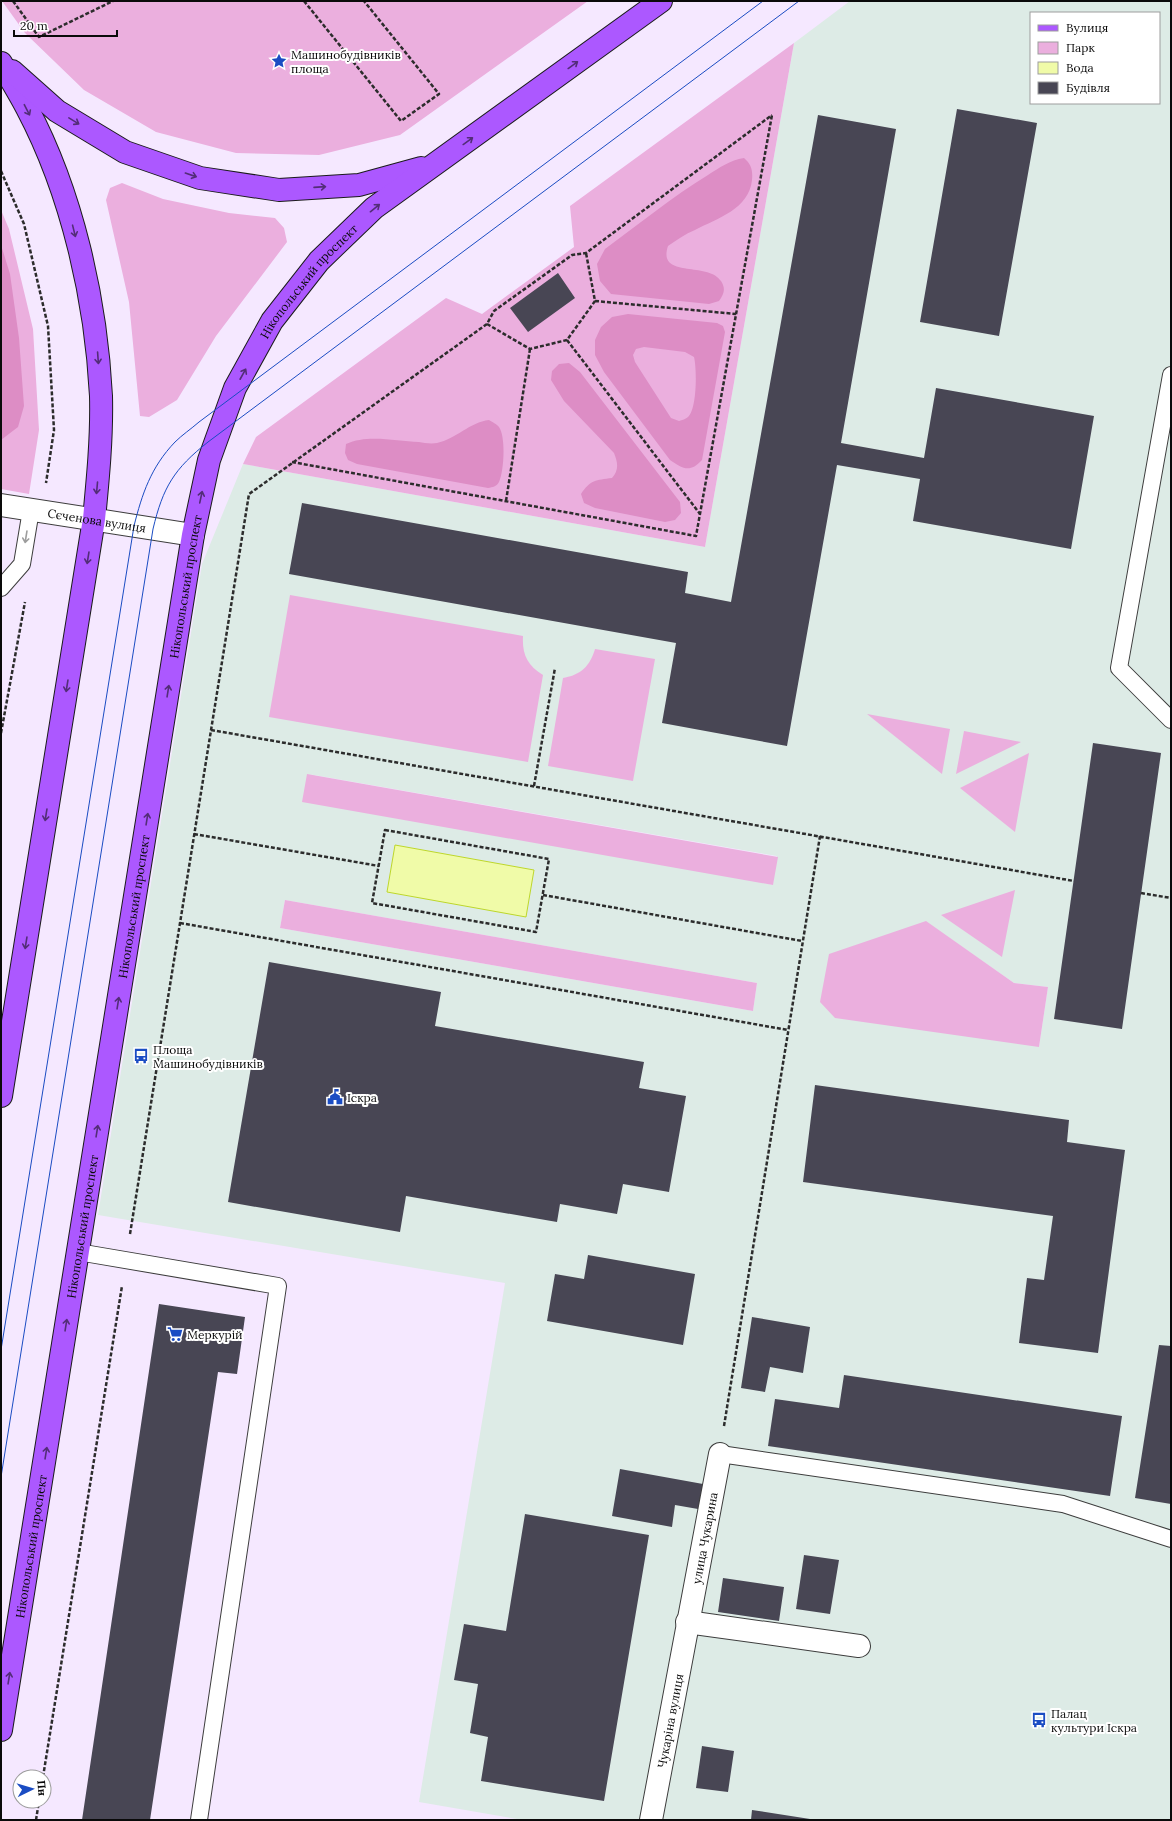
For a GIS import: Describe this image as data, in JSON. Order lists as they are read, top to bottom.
{
  "streets": {
    "main road": ["Нікопольський проспект"],
    "street": ["Сєченова вулиця", "улица Чукарина", "Чукаріна вулиця"]
  },
  "crossings": [
    ["Нікопольський проспект", "Сєченова вулиця"],
    ["улица Чукарина", "Чукаріна вулиця"]
  ],
  "places": {
    "place": ["Машинобудівників площа"],
    "bus stop": ["Площа Машинобудівників", "Палац культури Іскра"],
    "public building": ["Іскра"],
    "supermarket": ["Меркурій"]
  },
  "legend": [
    "Вулиця",
    "Парк",
    "Вода",
    "Будівля"
  ],
  "scale_bar": "20 m",
  "north": "right"
}
